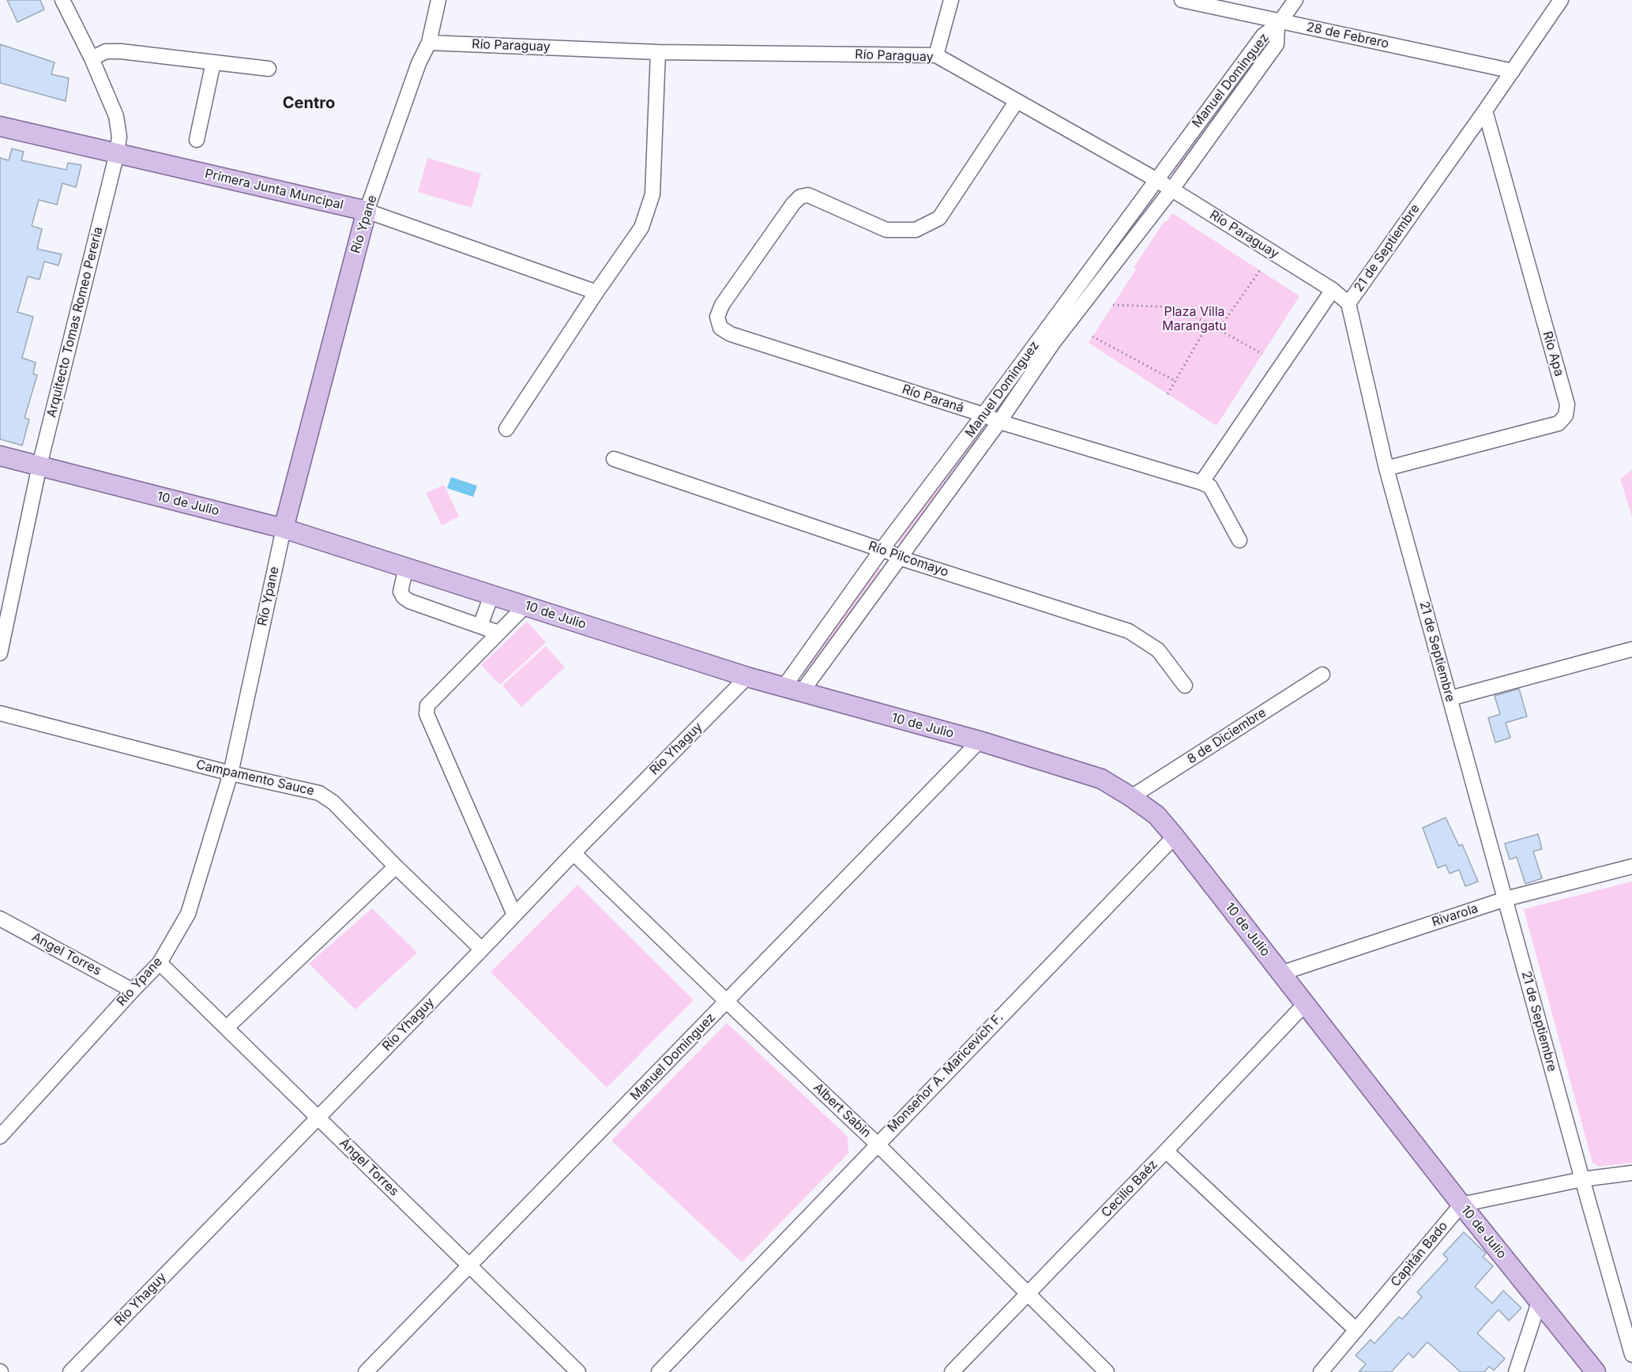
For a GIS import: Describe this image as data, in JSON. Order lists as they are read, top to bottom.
{
  "streets": {
    "main road": ["Primera Junta Muncipal", "Río Ypane", "10 de Julio"],
    "street": [
      "28 de Febrero",
      "Río Paraguay",
      "Manuel Dominguez",
      "21 de Septiembre",
      "Arquitecto Tomas Romeo Pereria",
      "Río Apa",
      "Río Paraná",
      "Río Pilcomayo",
      "8 de Diciembre",
      "Río Yhaguy",
      "Campamento Sauce",
      "Rivarola",
      "Angel Torres",
      "Monseñor A. Maricevich F.",
      "Albert Sabin",
      "Ángel Torres",
      "Cecilio Baéz",
      "Capitán Bado"
    ]
  },
  "crossings": [
    ["28 de Febrero", "Manuel Dominguez"],
    ["28 de Febrero", "21 de Septiembre"],
    ["Río Paraguay", "Manuel Dominguez"],
    ["Río Paraguay", "Río Ypane"],
    ["Río Paraguay", "21 de Septiembre"],
    ["Río Paraguay", "Río Paraná"],
    ["Manuel Dominguez", "Río Paraná"],
    ["Manuel Dominguez", "10 de Julio"],
    ["Manuel Dominguez", "Río Pilcomayo"],
    ["Manuel Dominguez", "Albert Sabin"],
    ["Manuel Dominguez", "Ángel Torres"],
    ["Primera Junta Muncipal", "Río Ypane"],
    ["Primera Junta Muncipal", "Arquitecto Tomas Romeo Pereria"],
    ["Río Ypane", "10 de Julio"],
    ["Río Ypane", "Campamento Sauce"],
    ["Río Ypane", "Angel Torres"],
    ["Río Ypane", "Ángel Torres"],
    ["21 de Septiembre", "Río Apa"],
    ["21 de Septiembre", "Río Paraná"],
    ["21 de Septiembre", "Rivarola"],
    ["Arquitecto Tomas Romeo Pereria", "10 de Julio"],
    ["10 de Julio", "8 de Diciembre"],
    ["10 de Julio", "Río Yhaguy"],
    ["10 de Julio", "Rivarola"],
    ["10 de Julio", "Monseñor A. Maricevich F."],
    ["10 de Julio", "Cecilio Baéz"],
    ["10 de Julio", "Capitán Bado"],
    ["Río Yhaguy", "Campamento Sauce"],
    ["Río Yhaguy", "Albert Sabin"],
    ["Río Yhaguy", "Ángel Torres"],
    ["Monseñor A. Maricevich F.", "Albert Sabin"],
    ["Albert Sabin", "Cecilio Baéz"]
  ],
  "districts": ["Centro"],
  "parks": ["Plaza Villa Marangatu"]
}
